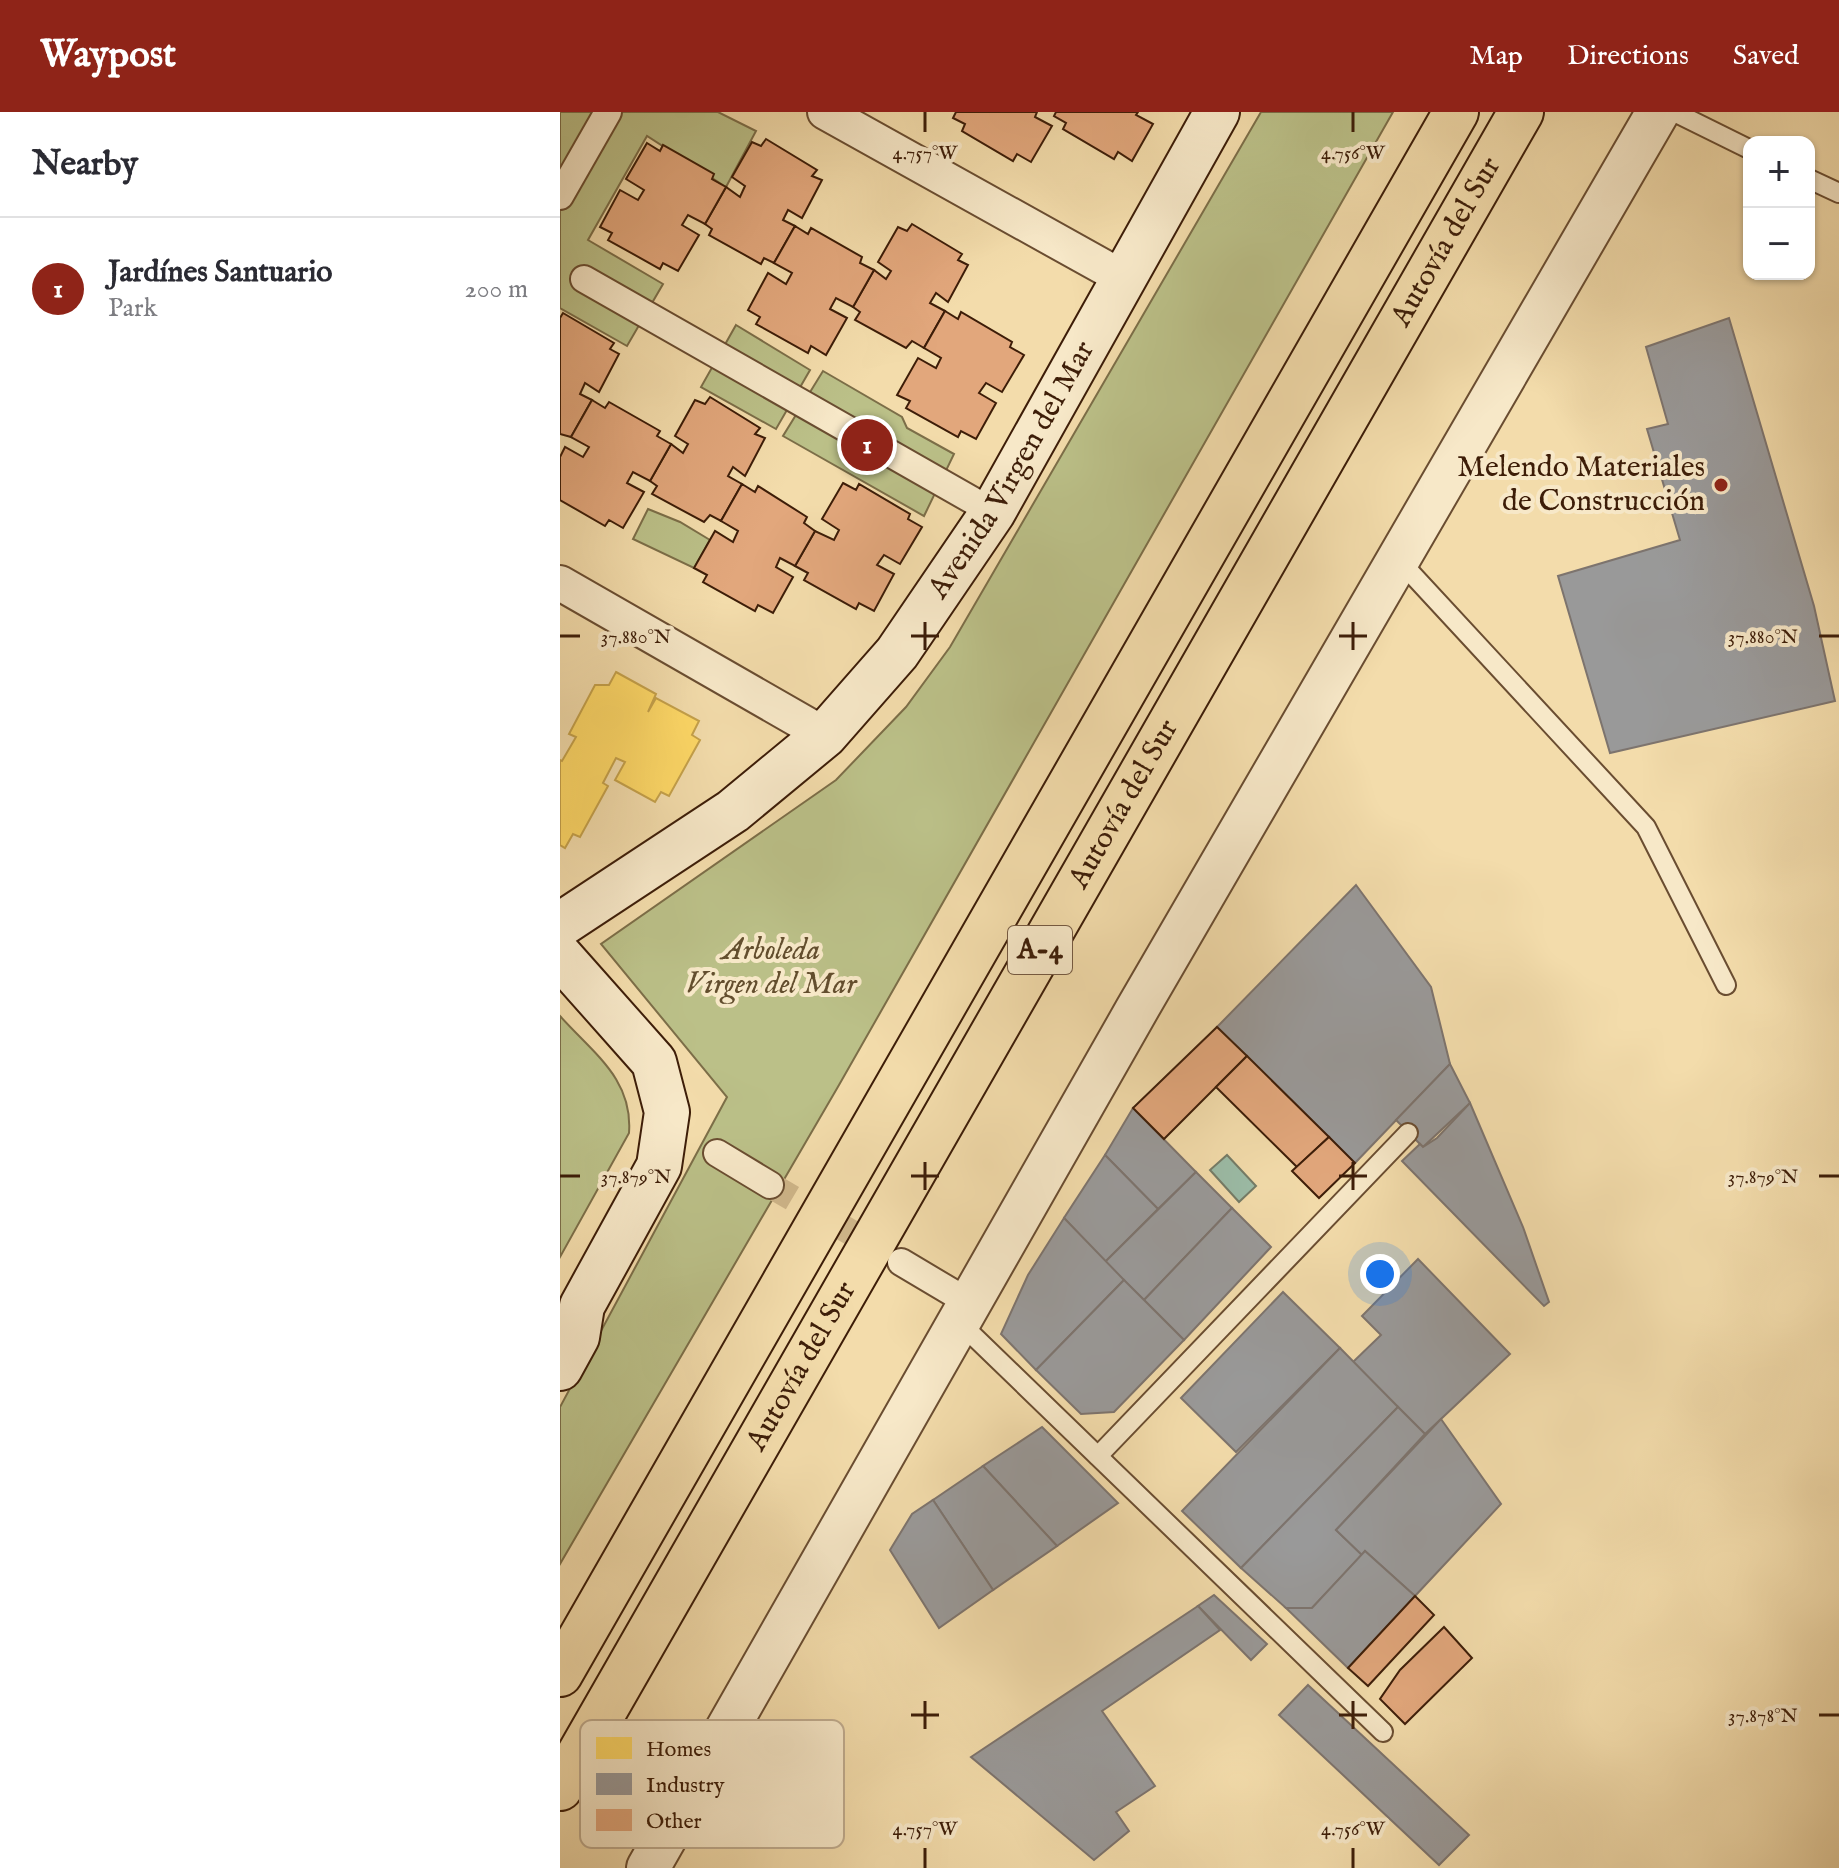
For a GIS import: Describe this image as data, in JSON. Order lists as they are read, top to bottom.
{
  "streets": {
    "highway": ["Autovía del Sur", "A-4"],
    "main road": ["Avenida Virgen del Mar"]
  },
  "parks": ["Arboleda Virgen del Mar"],
  "places": ["Melendo Materiales de Construcción"],
  "legend": ["Homes", "Industry", "Other"],
  "page": {
    "header": "Waypost",
    "nav": ["Map", "Directions", "Saved"],
    "heading": "Nearby",
    "map_buttons": ["+", "−"],
    "list": [
      {
        "mark": "1",
        "name": "Jardínes Santuario",
        "note": "Park",
        "value": "200 m"
      }
    ],
    "pins": "1"
  },
  "coordinates": [
    "4.757°W",
    "4.756°W",
    "37.880°N",
    "37.879°N",
    "37.878°N"
  ]
}
